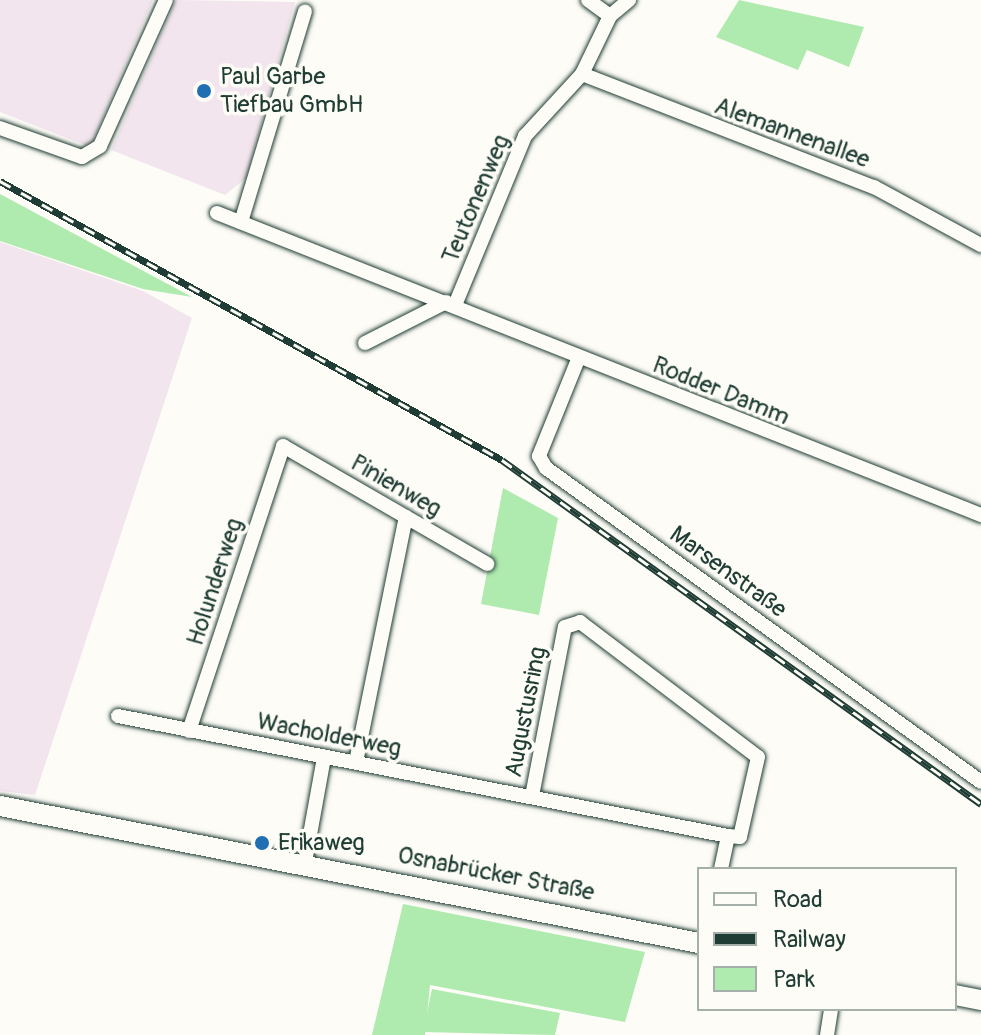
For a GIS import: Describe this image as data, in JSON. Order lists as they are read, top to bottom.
{
  "streets": {
    "main road": ["Osnabrücker Straße"],
    "street": [
      "Alemannenallee",
      "Teutonenweg",
      "Rodder Damm",
      "Pinienweg",
      "Marsenstraße",
      "Holunderweg",
      "Augustusring",
      "Wacholderweg"
    ]
  },
  "crossings": [
    ["Alemannenallee", "Teutonenweg"],
    ["Teutonenweg", "Rodder Damm"],
    ["Rodder Damm", "Marsenstraße"],
    ["Pinienweg", "Holunderweg"],
    ["Holunderweg", "Wacholderweg"],
    ["Augustusring", "Wacholderweg"]
  ],
  "places": ["Paul Garbe Tiefbau GmbH", "Erikaweg"],
  "legend": ["Road", "Railway", "Park"]
}
